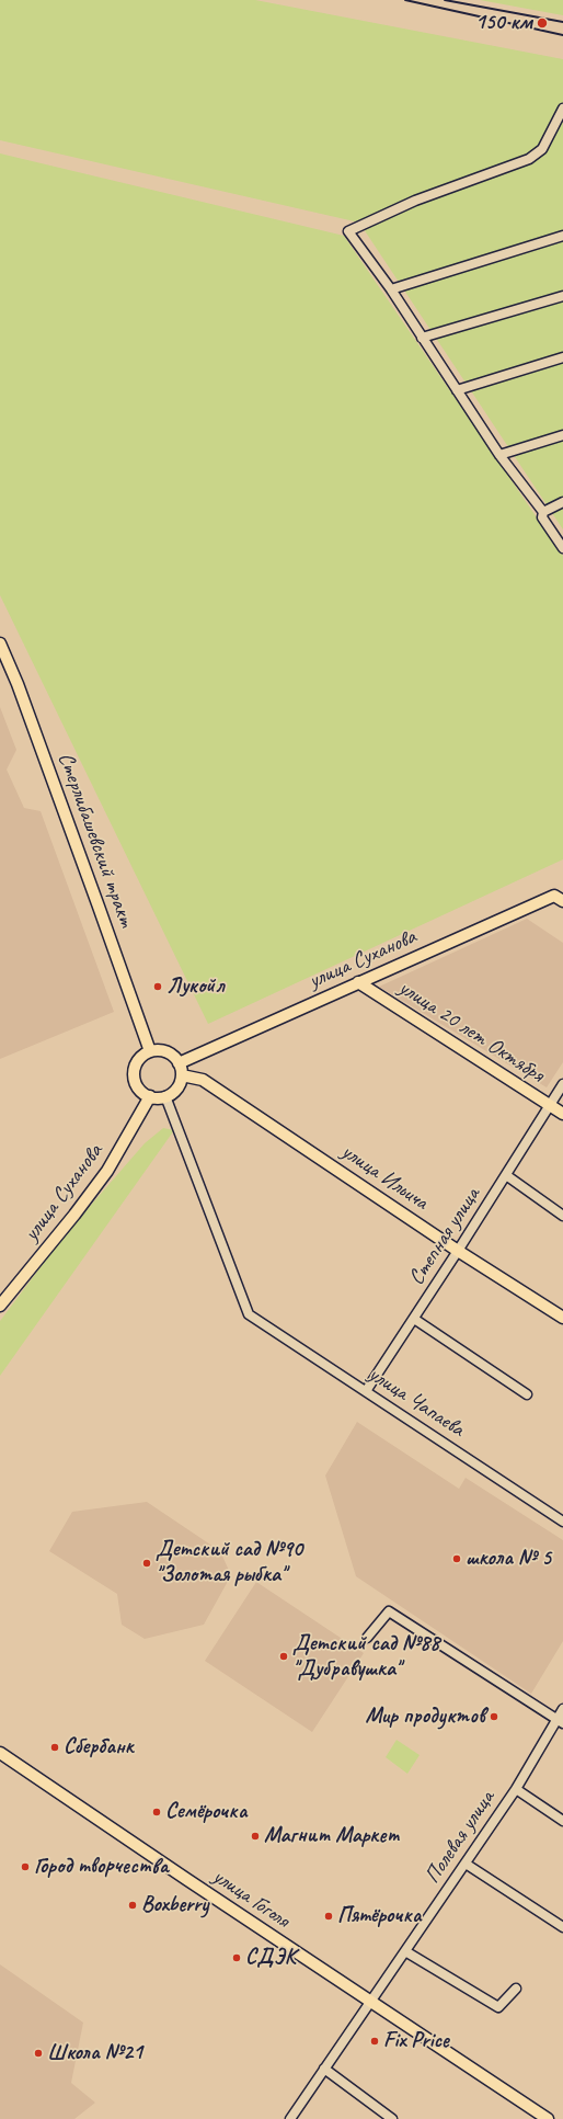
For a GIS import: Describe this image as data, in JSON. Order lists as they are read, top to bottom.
{
  "streets": {
    "main road": [
      "Стерлибашевский тракт",
      "улица Суханова",
      "улица 20 лет Октября",
      "улица Ильича",
      "улица Гоголя"
    ],
    "street": ["Степная улица", "улица Чапаева", "Полевая улица"]
  },
  "crossings": [
    ["Стерлибашевский тракт", "улица Суханова"],
    ["Стерлибашевский тракт", "улица Ильича"],
    ["Стерлибашевский тракт", "улица Чапаева"],
    ["улица Суханова", "улица 20 лет Октября"],
    ["улица Суханова", "улица Ильича"],
    ["улица Суханова", "улица Чапаева"],
    ["улица 20 лет Октября", "Степная улица"],
    ["улица Ильича", "Степная улица"],
    ["улица Ильича", "улица Чапаева"],
    ["Степная улица", "улица Чапаева"],
    ["Полевая улица", "улица Гоголя"]
  ],
  "places": [
    "150 км",
    "Лукойл",
    "школа № 5",
    "Детский сад №90 \"Золотая рыбка\"",
    "Детский сад №88 \"Дубравушка\"",
    "Мир продуктов",
    "Сбербанк",
    "Семёрочка",
    "Магнит Маркет",
    "Город творчества",
    "Boxberry",
    "Пятёрочка",
    "СДЭК",
    "Fix Price",
    "Школа №21"
  ]
}
